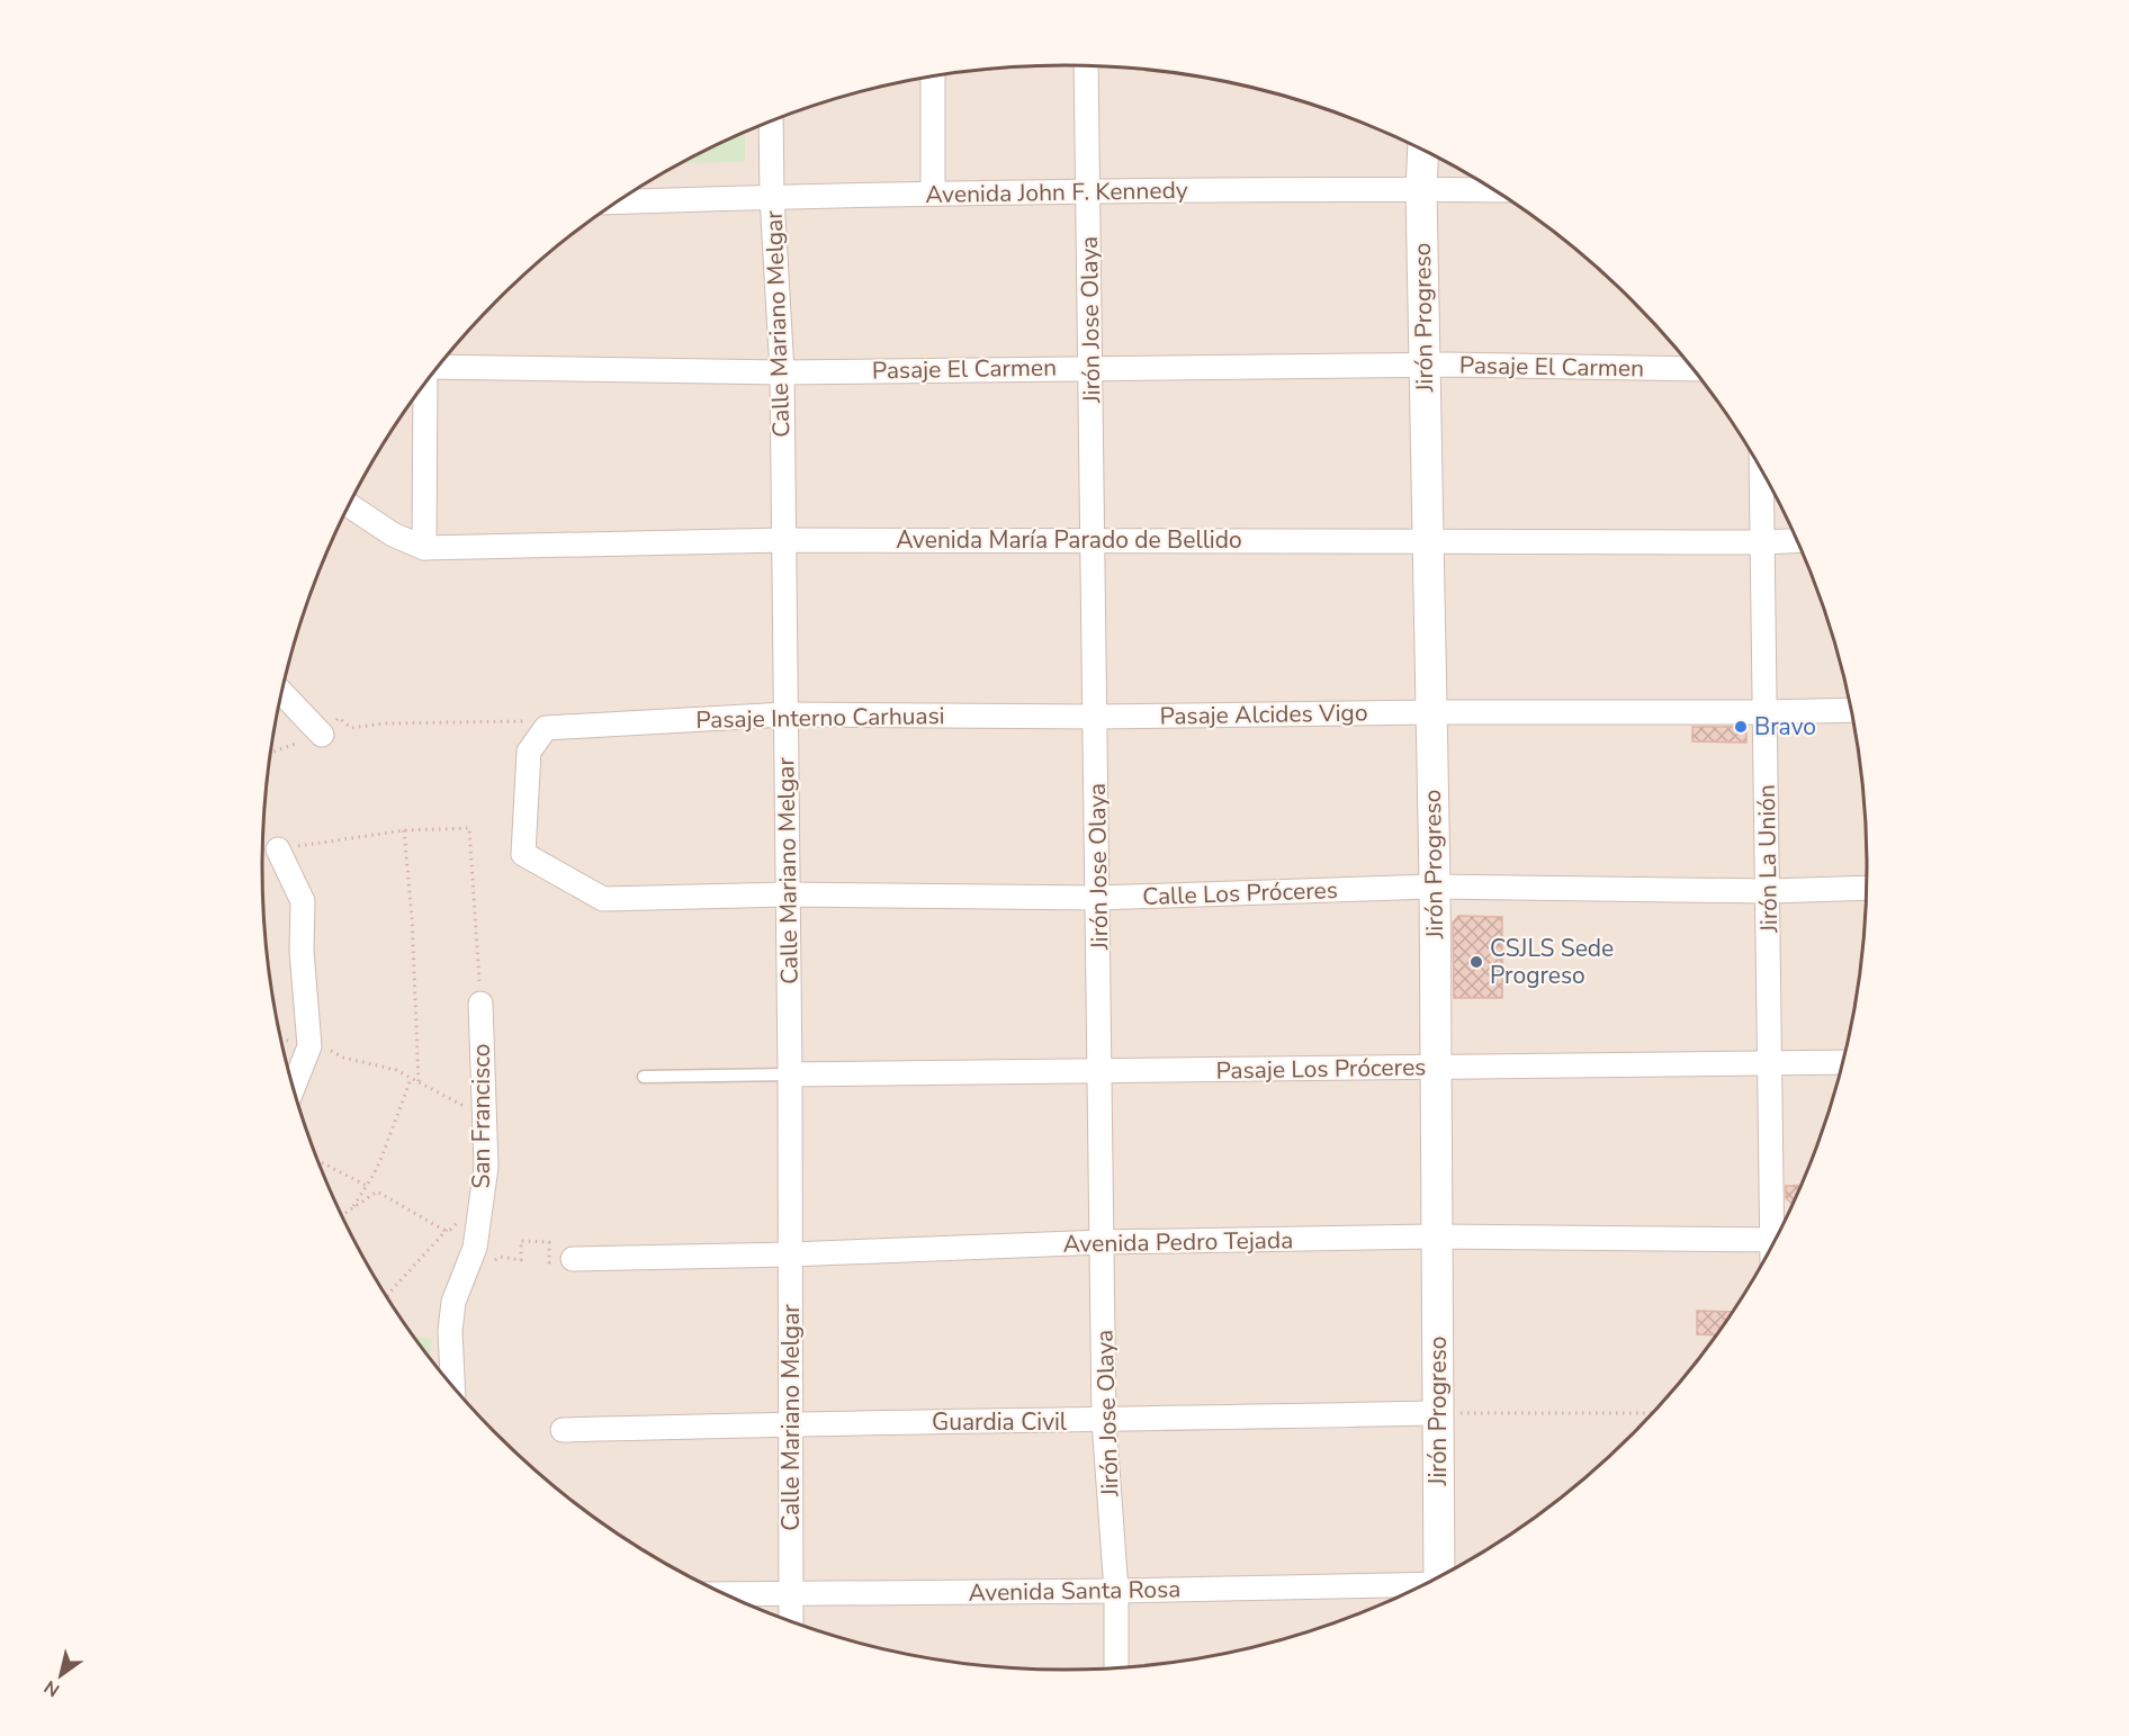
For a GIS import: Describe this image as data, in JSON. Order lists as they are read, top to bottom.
{
  "streets": {
    "street": [
      "Avenida John F. Kennedy",
      "Jirón Progreso",
      "Jirón Jose Olaya",
      "Calle Mariano Melgar",
      "Pasaje El Carmen",
      "Avenida María Parado de Bellido",
      "Pasaje Alcides Vigo",
      "Pasaje Interno Carhuasi",
      "Jirón La Unión",
      "Calle Los Próceres",
      "Pasaje Los Próceres",
      "San Francisco",
      "Avenida Pedro Tejada",
      "Guardia Civil",
      "Avenida Santa Rosa"
    ]
  },
  "crossings": [
    ["Avenida John F. Kennedy", "Jirón Progreso"],
    ["Avenida John F. Kennedy", "Jirón Jose Olaya"],
    ["Avenida John F. Kennedy", "Calle Mariano Melgar"],
    ["Jirón Progreso", "Pasaje El Carmen"],
    ["Jirón Progreso", "Avenida María Parado de Bellido"],
    ["Jirón Progreso", "Pasaje Alcides Vigo"],
    ["Jirón Progreso", "Calle Los Próceres"],
    ["Jirón Progreso", "Pasaje Los Próceres"],
    ["Jirón Progreso", "Avenida Pedro Tejada"],
    ["Jirón Progreso", "Guardia Civil"],
    ["Jirón Jose Olaya", "Pasaje El Carmen"],
    ["Jirón Jose Olaya", "Avenida María Parado de Bellido"],
    ["Jirón Jose Olaya", "Pasaje Alcides Vigo"],
    ["Jirón Jose Olaya", "Pasaje Interno Carhuasi"],
    ["Jirón Jose Olaya", "Calle Los Próceres"],
    ["Jirón Jose Olaya", "Pasaje Los Próceres"],
    ["Jirón Jose Olaya", "Avenida Pedro Tejada"],
    ["Jirón Jose Olaya", "Guardia Civil"],
    ["Jirón Jose Olaya", "Avenida Santa Rosa"],
    ["Calle Mariano Melgar", "Pasaje El Carmen"],
    ["Calle Mariano Melgar", "Avenida María Parado de Bellido"],
    ["Calle Mariano Melgar", "Pasaje Interno Carhuasi"],
    ["Calle Mariano Melgar", "Calle Los Próceres"],
    ["Calle Mariano Melgar", "Pasaje Los Próceres"],
    ["Calle Mariano Melgar", "Avenida Pedro Tejada"],
    ["Calle Mariano Melgar", "Guardia Civil"],
    ["Calle Mariano Melgar", "Avenida Santa Rosa"],
    ["Avenida María Parado de Bellido", "Jirón La Unión"],
    ["Pasaje Alcides Vigo", "Pasaje Interno Carhuasi"],
    ["Pasaje Interno Carhuasi", "Calle Los Próceres"],
    ["Jirón La Unión", "Calle Los Próceres"],
    ["Jirón La Unión", "Pasaje Los Próceres"]
  ],
  "places": ["Bravo", "CSJLS Sede Progreso"],
  "north": "bottom left"
}
